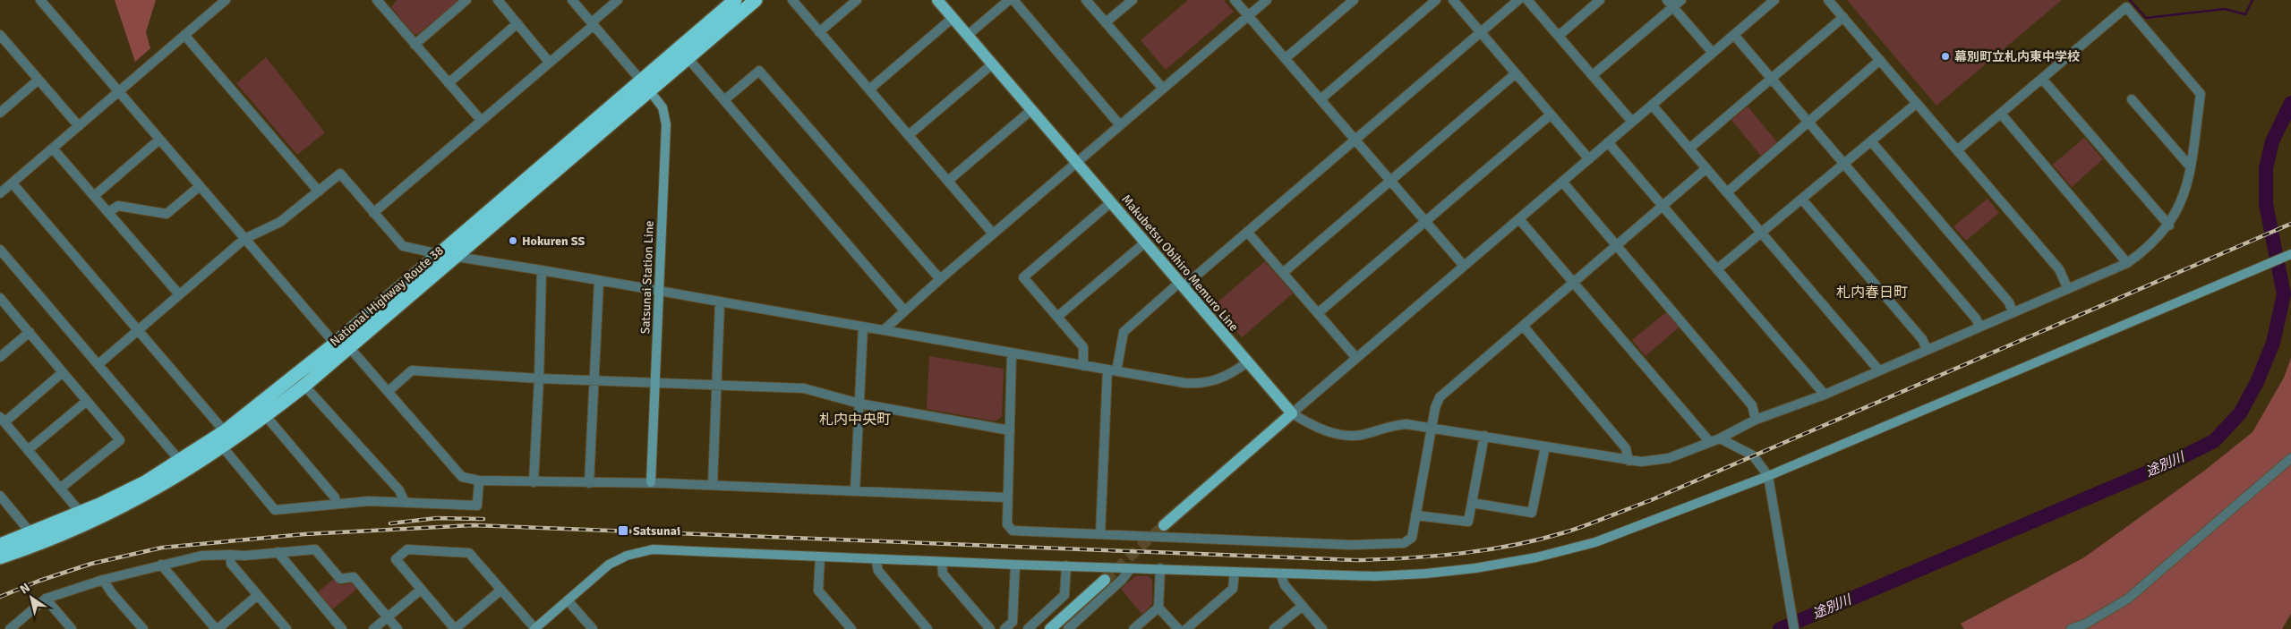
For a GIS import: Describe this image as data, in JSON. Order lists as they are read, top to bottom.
{
  "streets": {
    "highway": ["National Highway Route 38"],
    "main road": ["Makubetsu Obihiro Memuro Line"],
    "street": ["Satsunai Station Line"]
  },
  "crossings": [
    ["Satsunai Station Line", "National Highway Route 38"]
  ],
  "districts": ["札内春日町", "札内中央町"],
  "water": ["途別川"],
  "places": {
    "other": ["幕別町立札内東中学校", "Hokuren SS"],
    "transit": ["Satsunai"]
  },
  "north": "top left"
}
